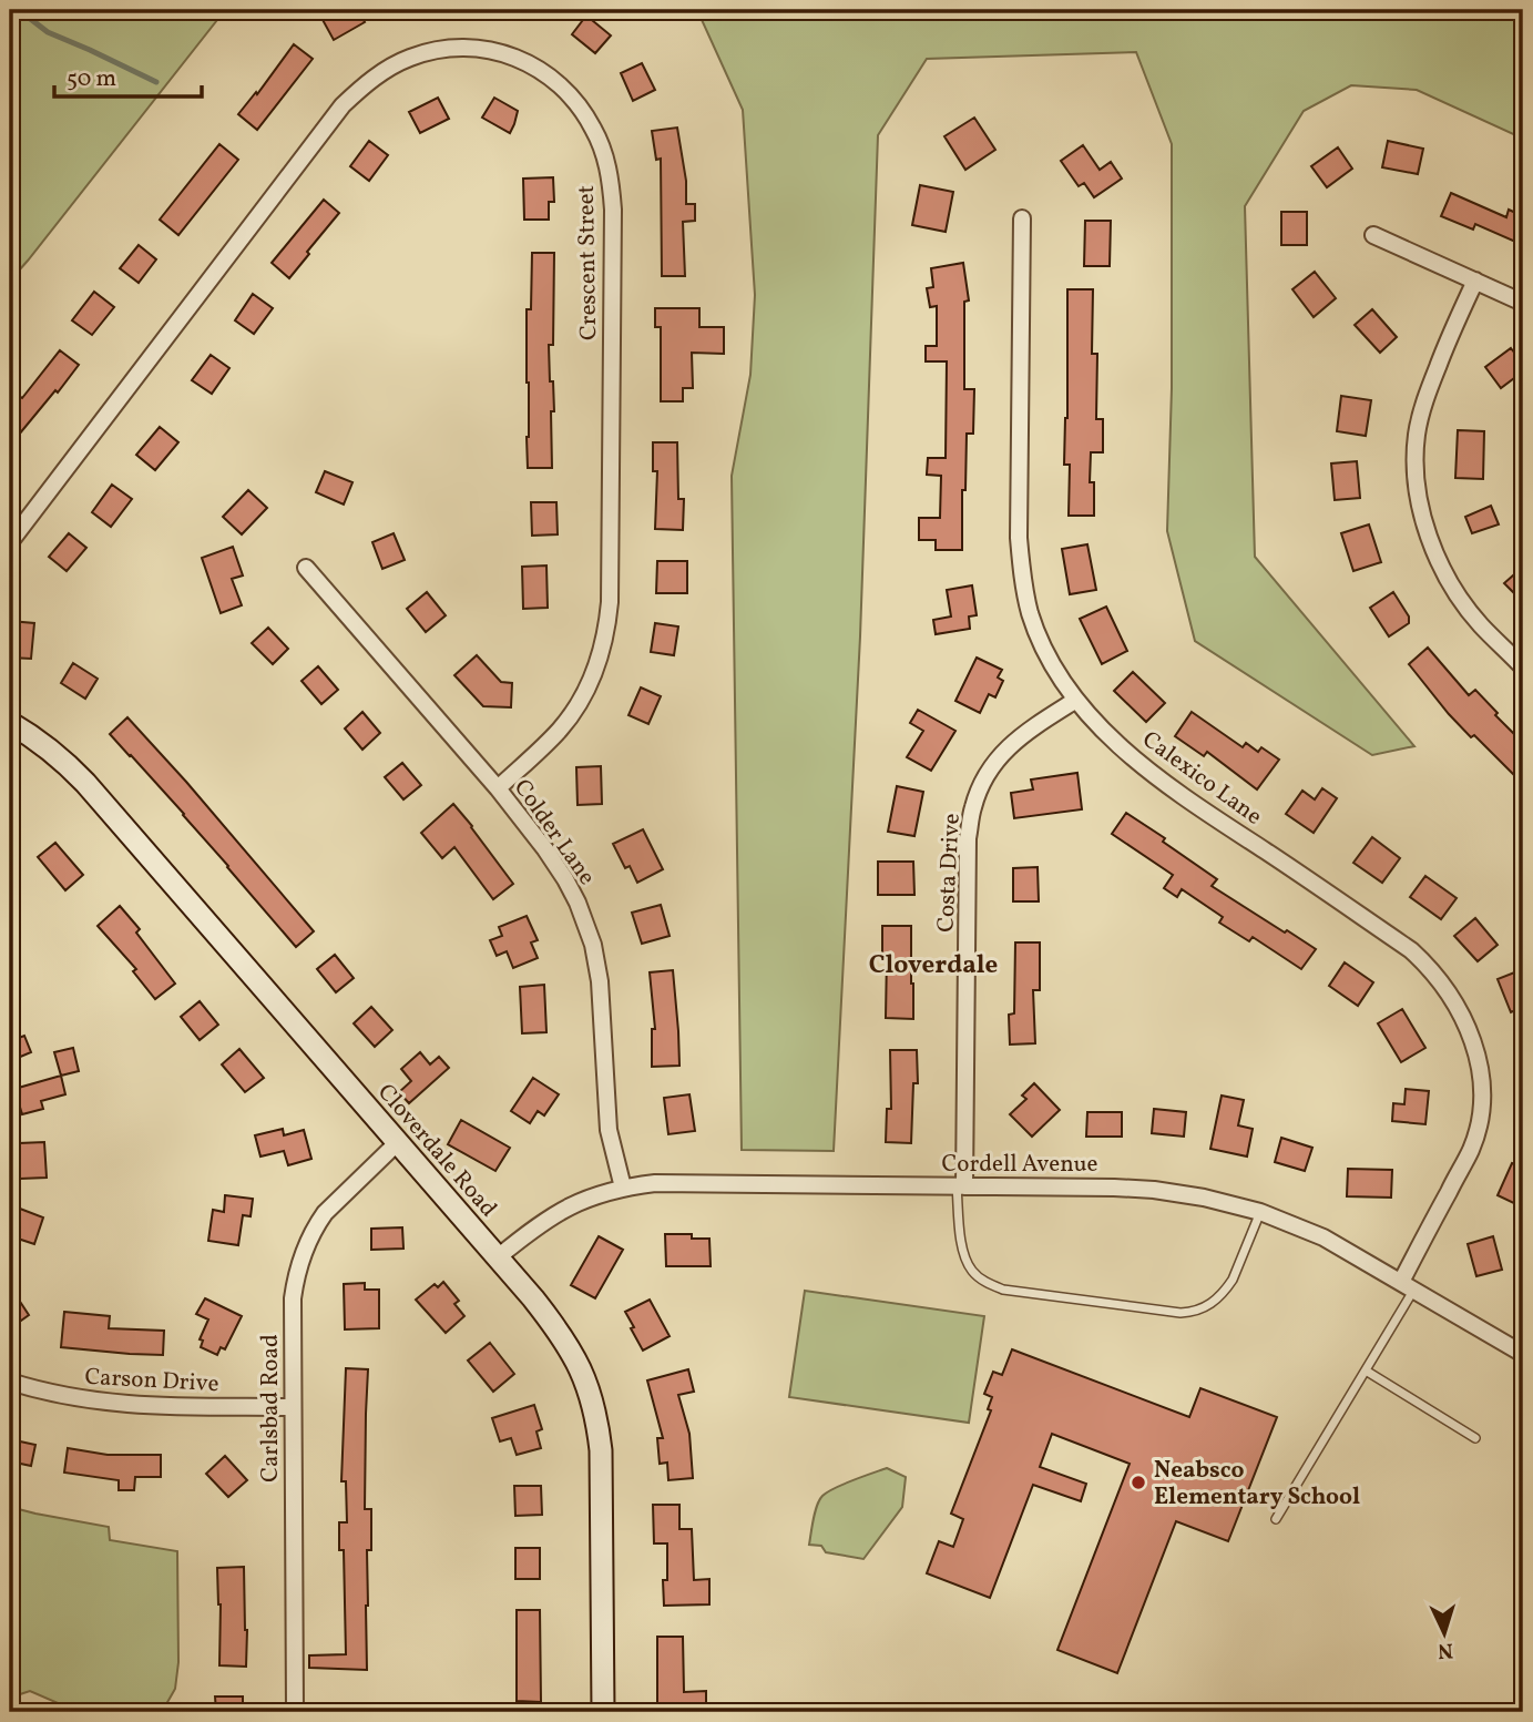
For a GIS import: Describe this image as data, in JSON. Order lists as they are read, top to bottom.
{
  "streets": {
    "street": [
      "Crescent Street",
      "Calexico Lane",
      "Colder Lane",
      "Costa Drive",
      "Cloverdale Road",
      "Cordell Avenue",
      "Carson Drive",
      "Carlsbad Road"
    ]
  },
  "crossings": [
    ["Crescent Street", "Colder Lane"],
    ["Calexico Lane", "Costa Drive"],
    ["Calexico Lane", "Cordell Avenue"],
    ["Colder Lane", "Cordell Avenue"],
    ["Costa Drive", "Cordell Avenue"],
    ["Cloverdale Road", "Cordell Avenue"],
    ["Cloverdale Road", "Carlsbad Road"],
    ["Carson Drive", "Carlsbad Road"]
  ],
  "districts": ["Cloverdale"],
  "places": ["Neabsco Elementary School"],
  "scale_bar": "50 m",
  "north": "bottom"
}
